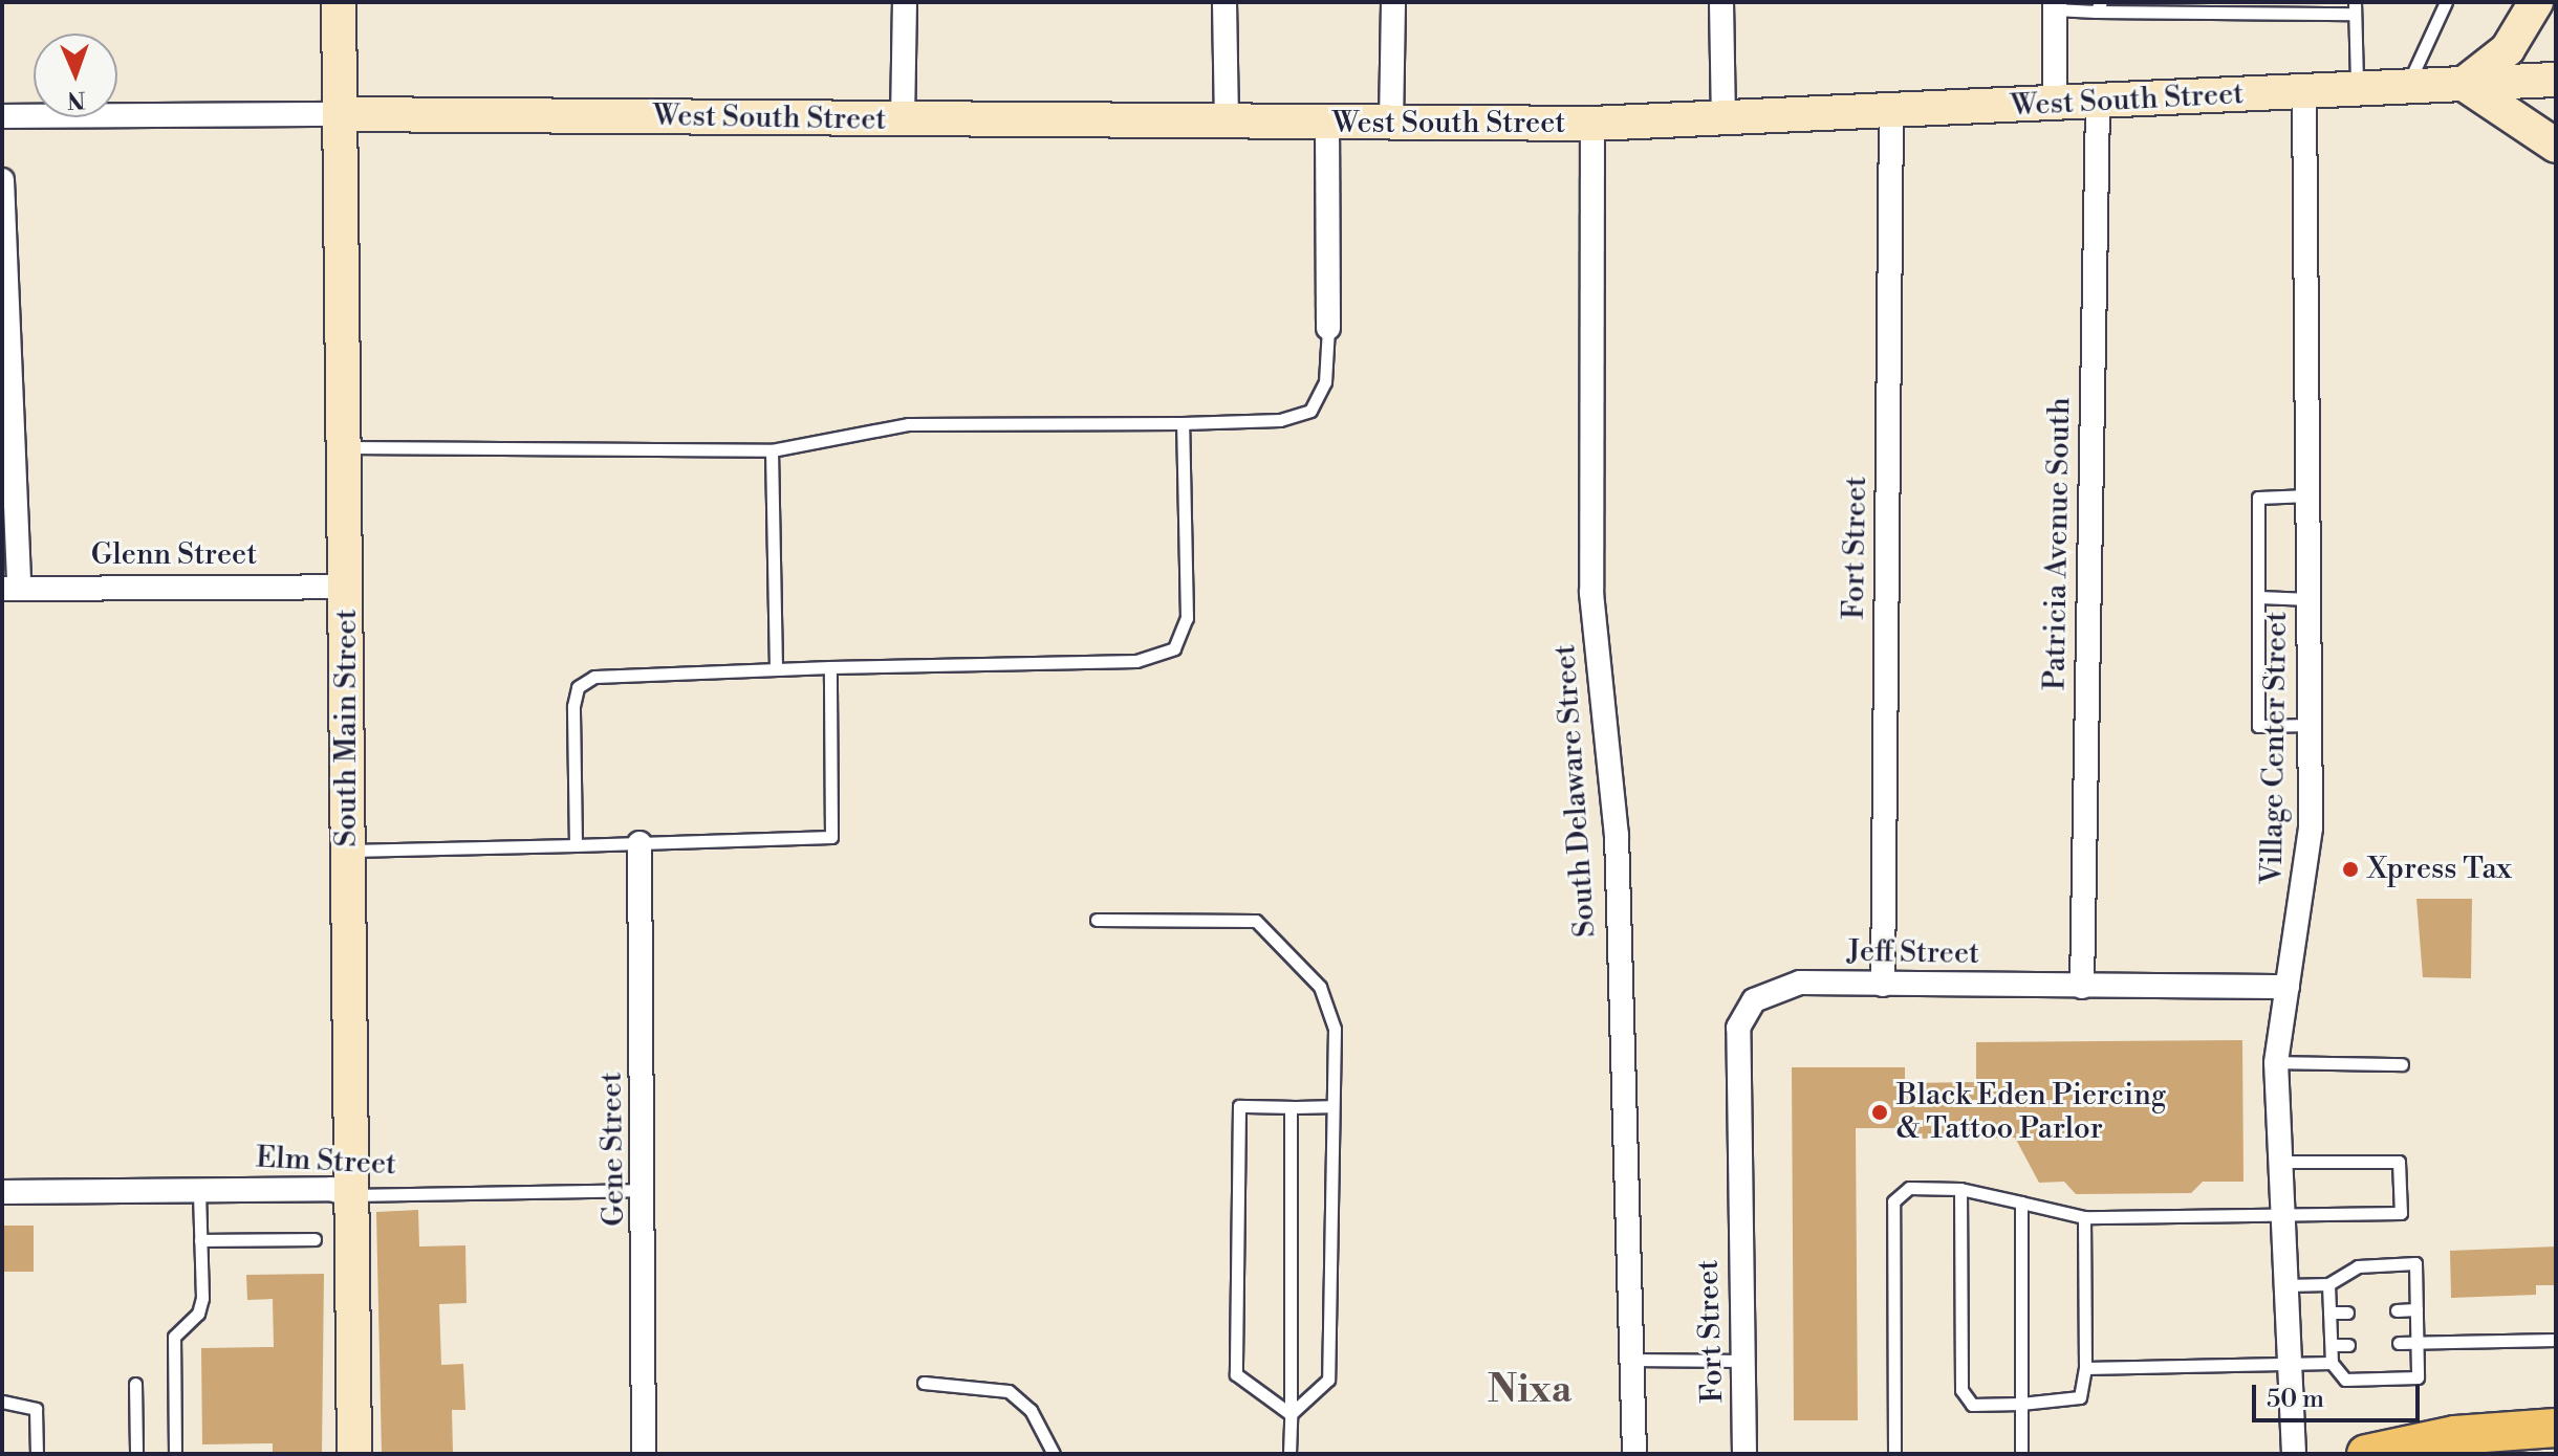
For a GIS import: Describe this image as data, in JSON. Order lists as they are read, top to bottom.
{
  "streets": {
    "street": [
      "West South Street",
      "Patricia Avenue South",
      "Fort Street",
      "Glenn Street",
      "South Main Street",
      "Village Center Street",
      "South Delaware Street",
      "Jeff Street",
      "Gene Street",
      "Elm Street"
    ]
  },
  "crossings": [
    ["West South Street", "Patricia Avenue South"],
    ["West South Street", "Fort Street"],
    ["West South Street", "South Main Street"],
    ["West South Street", "Village Center Street"],
    ["West South Street", "South Delaware Street"],
    ["Patricia Avenue South", "Jeff Street"],
    ["Fort Street", "Jeff Street"],
    ["Glenn Street", "South Main Street"],
    ["South Main Street", "Elm Street"],
    ["Village Center Street", "Jeff Street"],
    ["Gene Street", "Elm Street"]
  ],
  "districts": ["Nixa"],
  "places": ["Xpress Tax", "Black Eden Piercing & Tattoo Parlor"],
  "scale_bar": "50 m",
  "north": "bottom"
}
